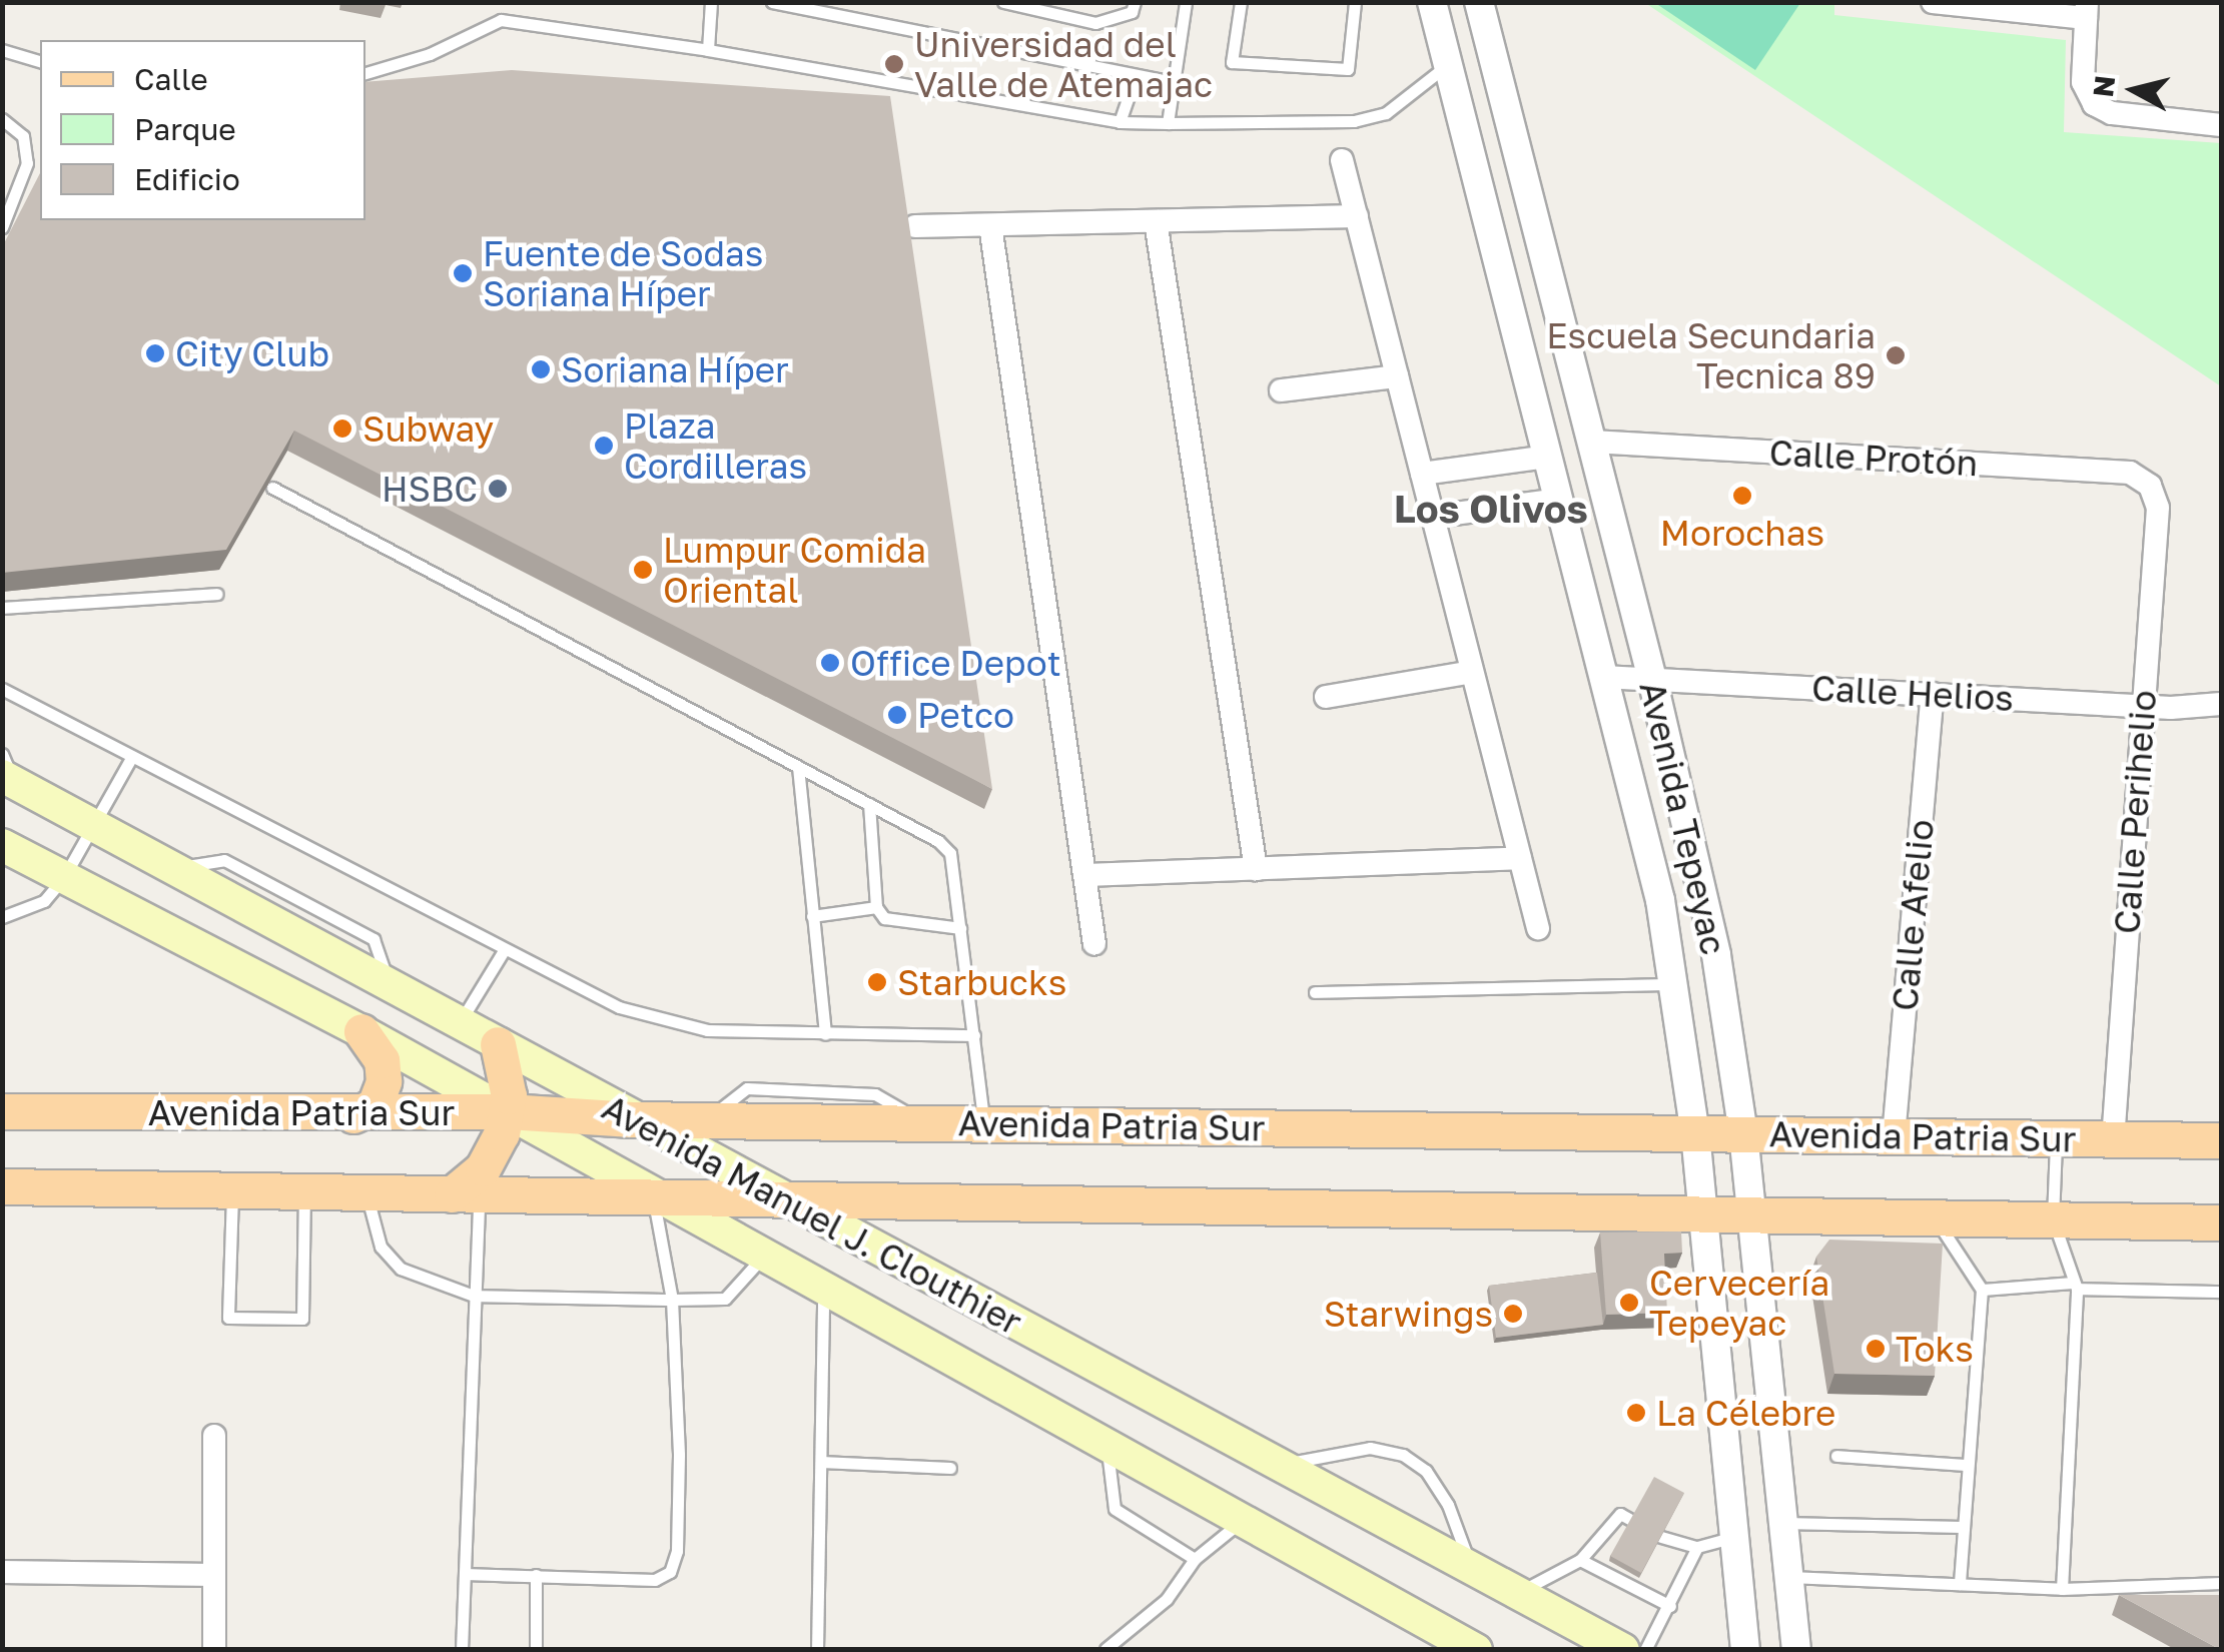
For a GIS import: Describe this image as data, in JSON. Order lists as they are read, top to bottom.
{
  "streets": {
    "main road": ["Avenida Patria Sur", "Avenida Manuel J. Clouthier"],
    "street": [
      "Calle Protón",
      "Calle Helios",
      "Calle Perihelio",
      "Avenida Tepeyac",
      "Calle Afelio"
    ]
  },
  "crossings": [
    ["Calle Protón", "Calle Perihelio"],
    ["Calle Protón", "Avenida Tepeyac"],
    ["Calle Helios", "Calle Perihelio"],
    ["Calle Helios", "Avenida Tepeyac"],
    ["Calle Helios", "Calle Afelio"],
    ["Calle Perihelio", "Avenida Patria Sur"],
    ["Avenida Tepeyac", "Avenida Patria Sur"],
    ["Calle Afelio", "Avenida Patria Sur"],
    ["Avenida Patria Sur", "Avenida Manuel J. Clouthier"]
  ],
  "districts": ["Los Olivos"],
  "places": [
    "Universidad del Valle de Atemajac",
    "Fuente de Sodas Soriana Híper",
    "City Club",
    "Escuela Secundaria Tecnica 89",
    "Soriana Híper",
    "Subway",
    "Plaza Cordilleras",
    "HSBC",
    "Morochas",
    "Lumpur Comida Oriental",
    "Office Depot",
    "Petco",
    "Starbucks",
    "Cervecería Tepeyac",
    "Starwings",
    "Toks",
    "La Célebre"
  ],
  "legend": ["Calle", "Parque", "Edificio"],
  "north": "left"
}
